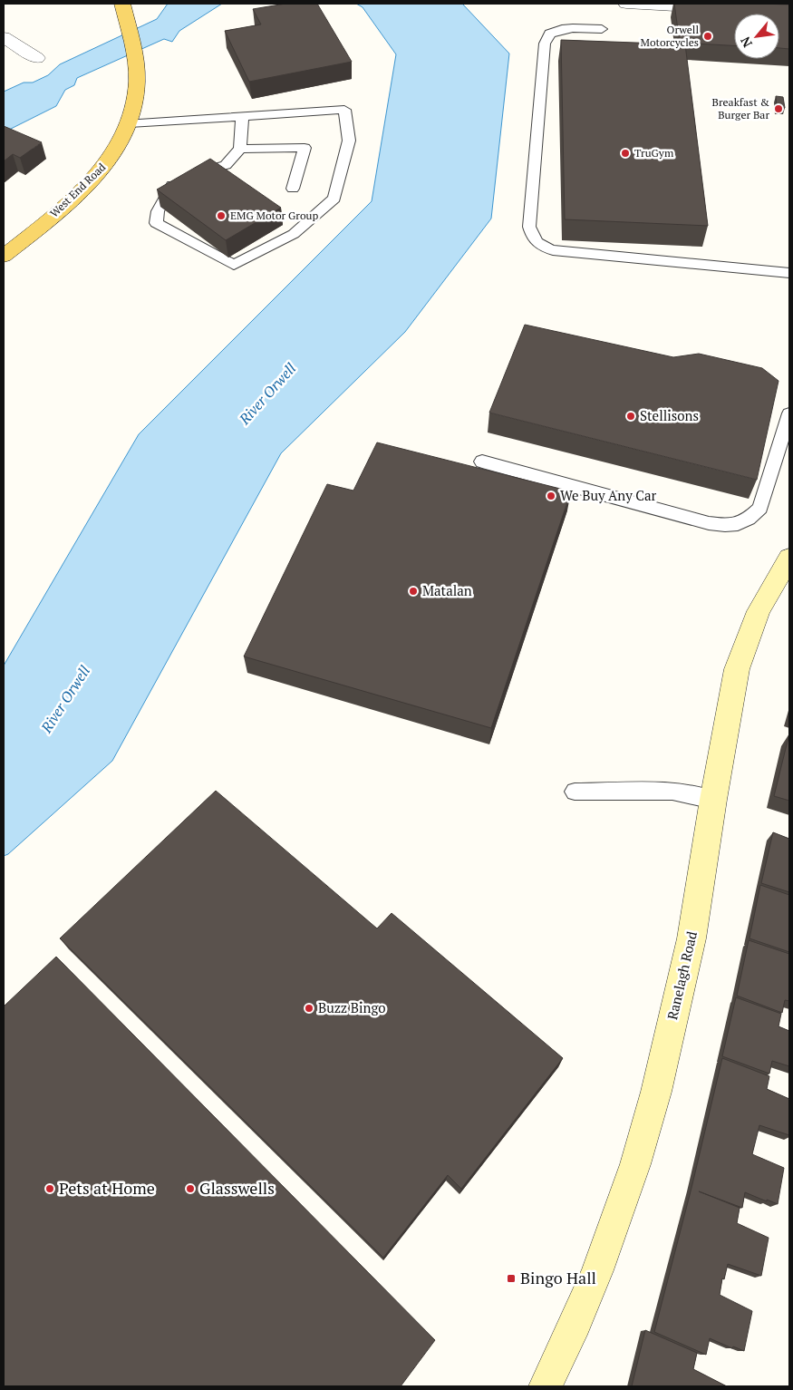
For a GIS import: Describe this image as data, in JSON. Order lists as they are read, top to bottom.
{
  "streets": {
    "main road": ["West End Road", "Ranelagh Road"]
  },
  "water": ["River Orwell"],
  "places": {
    "other": [
      "Orwell Motorcycles",
      "Breakfast & Burger Bar",
      "TruGym",
      "EMG Motor Group",
      "Stellisons",
      "We Buy Any Car",
      "Matalan",
      "Buzz Bingo",
      "Pets at Home",
      "Glasswells"
    ],
    "transit": ["Bingo Hall"]
  },
  "north": "bottom left"
}
